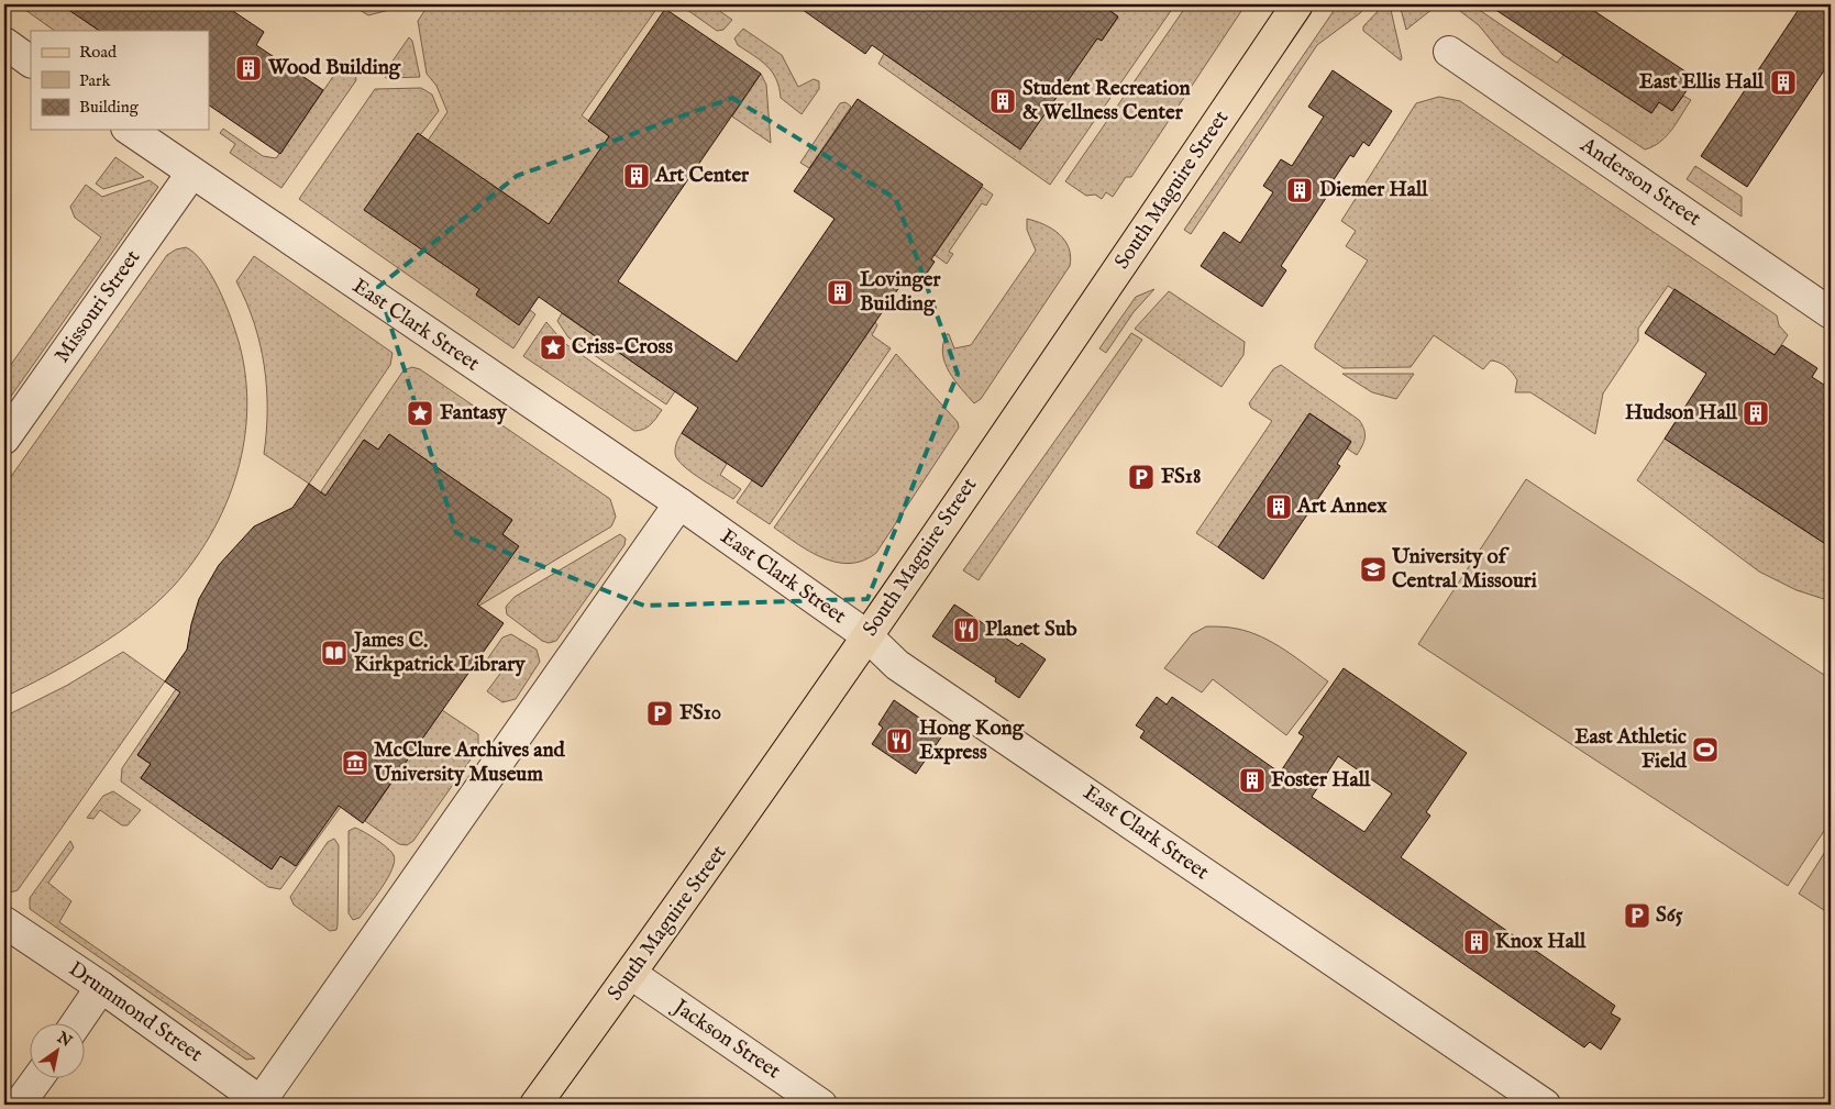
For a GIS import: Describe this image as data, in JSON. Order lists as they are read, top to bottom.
{
  "streets": {
    "main road": ["South Maguire Street"],
    "street": [
      "Anderson Street",
      "Missouri Street",
      "East Clark Street",
      "Drummond Street",
      "Jackson Street"
    ]
  },
  "crossings": [
    ["South Maguire Street", "East Clark Street"],
    ["South Maguire Street", "Jackson Street"],
    ["Missouri Street", "East Clark Street"]
  ],
  "places": {
    "building": [
      "Wood Building",
      "East Ellis Hall",
      "Student Recreation & Wellness Center",
      "Art Center",
      "Diemer Hall",
      "Lovinger Building",
      "Hudson Hall",
      "Art Annex",
      "Foster Hall",
      "Knox Hall"
    ],
    "place": ["Criss-Cross", "Fantasy"],
    "parking": ["FS18", "FS10", "S65"],
    "school or university": ["University of Central Missouri"],
    "restaurant": ["Planet Sub", "Hong Kong Express"],
    "library": ["James C. Kirkpatrick Library"],
    "sports": ["East Athletic Field"],
    "museum": ["McClure Archives and University Museum"]
  },
  "legend": ["Road", "Park", "Building"],
  "north": "top right"
}
